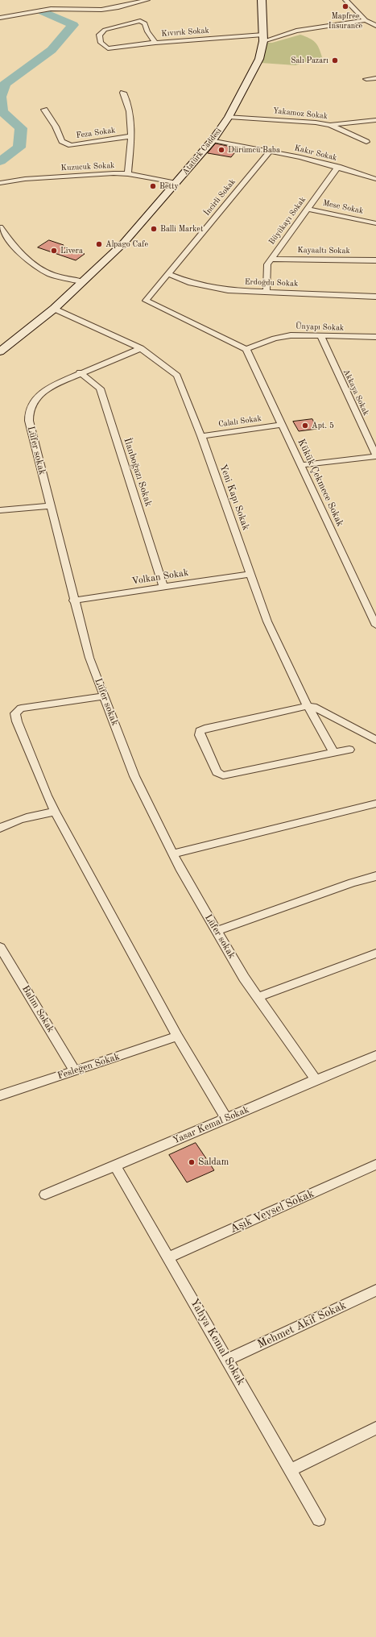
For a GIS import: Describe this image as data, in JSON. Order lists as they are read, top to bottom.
{
  "streets": {
    "main road": ["Atatürk Caddesi"],
    "street": [
      "Kıvırık Sokak",
      "Yakamoz Sokak",
      "Feza Sokak",
      "Kakır Sokak",
      "Kuzucuk Sokak",
      "İncirli Sokak",
      "Mese Sokak",
      "Büyükayı Sokak",
      "Kayaaltı Sokak",
      "Erdoğdu Sokak",
      "Ünyapı Sokak",
      "Akkaya Sokak",
      "Calalı Sokak",
      "Lüfer sokak",
      "İlanboğazı Sokak",
      "Kükük Çekmece Sokak",
      "Yeni Kapı Sokak",
      "Volkan Sokak",
      "Balım Sokak",
      "Fesleğen Sokak",
      "Yasar Kemal Sokak",
      "Aşık Veysel Sokak",
      "Mehmet Akif Sokak",
      "Yahya Kemal Sokak"
    ]
  },
  "crossings": [
    ["Kıvırık Sokak", "Atatürk Caddesi"],
    ["Yakamoz Sokak", "Atatürk Caddesi"],
    ["Atatürk Caddesi", "Kakır Sokak"],
    ["Atatürk Caddesi", "Kuzucuk Sokak"],
    ["Atatürk Caddesi", "Yeni Kapı Sokak"],
    ["Kakır Sokak", "İncirli Sokak"],
    ["Kakır Sokak", "Büyükayı Sokak"],
    ["İncirli Sokak", "Erdoğdu Sokak"],
    ["İncirli Sokak", "Ünyapı Sokak"],
    ["İncirli Sokak", "Kükük Çekmece Sokak"],
    ["Mese Sokak", "Büyükayı Sokak"],
    ["Büyükayı Sokak", "Kayaaltı Sokak"],
    ["Büyükayı Sokak", "Erdoğdu Sokak"],
    ["Ünyapı Sokak", "Akkaya Sokak"],
    ["Ünyapı Sokak", "Kükük Çekmece Sokak"],
    ["Calalı Sokak", "Kükük Çekmece Sokak"],
    ["Calalı Sokak", "Yeni Kapı Sokak"],
    ["Lüfer sokak", "İlanboğazı Sokak"],
    ["Lüfer sokak", "Yeni Kapı Sokak"],
    ["Lüfer sokak", "Volkan Sokak"],
    ["Lüfer sokak", "Yasar Kemal Sokak"],
    ["İlanboğazı Sokak", "Volkan Sokak"],
    ["Yeni Kapı Sokak", "Volkan Sokak"],
    ["Balım Sokak", "Fesleğen Sokak"],
    ["Yasar Kemal Sokak", "Yahya Kemal Sokak"],
    ["Aşık Veysel Sokak", "Yahya Kemal Sokak"],
    ["Mehmet Akif Sokak", "Yahya Kemal Sokak"]
  ],
  "places": [
    "Mapfree Insurance",
    "Salı Pazarı",
    "Dürümcü Baba",
    "Betty",
    "Balli Market",
    "Alpago Cafe",
    "Livera",
    "Apt. 5",
    "Saldam"
  ]
}
